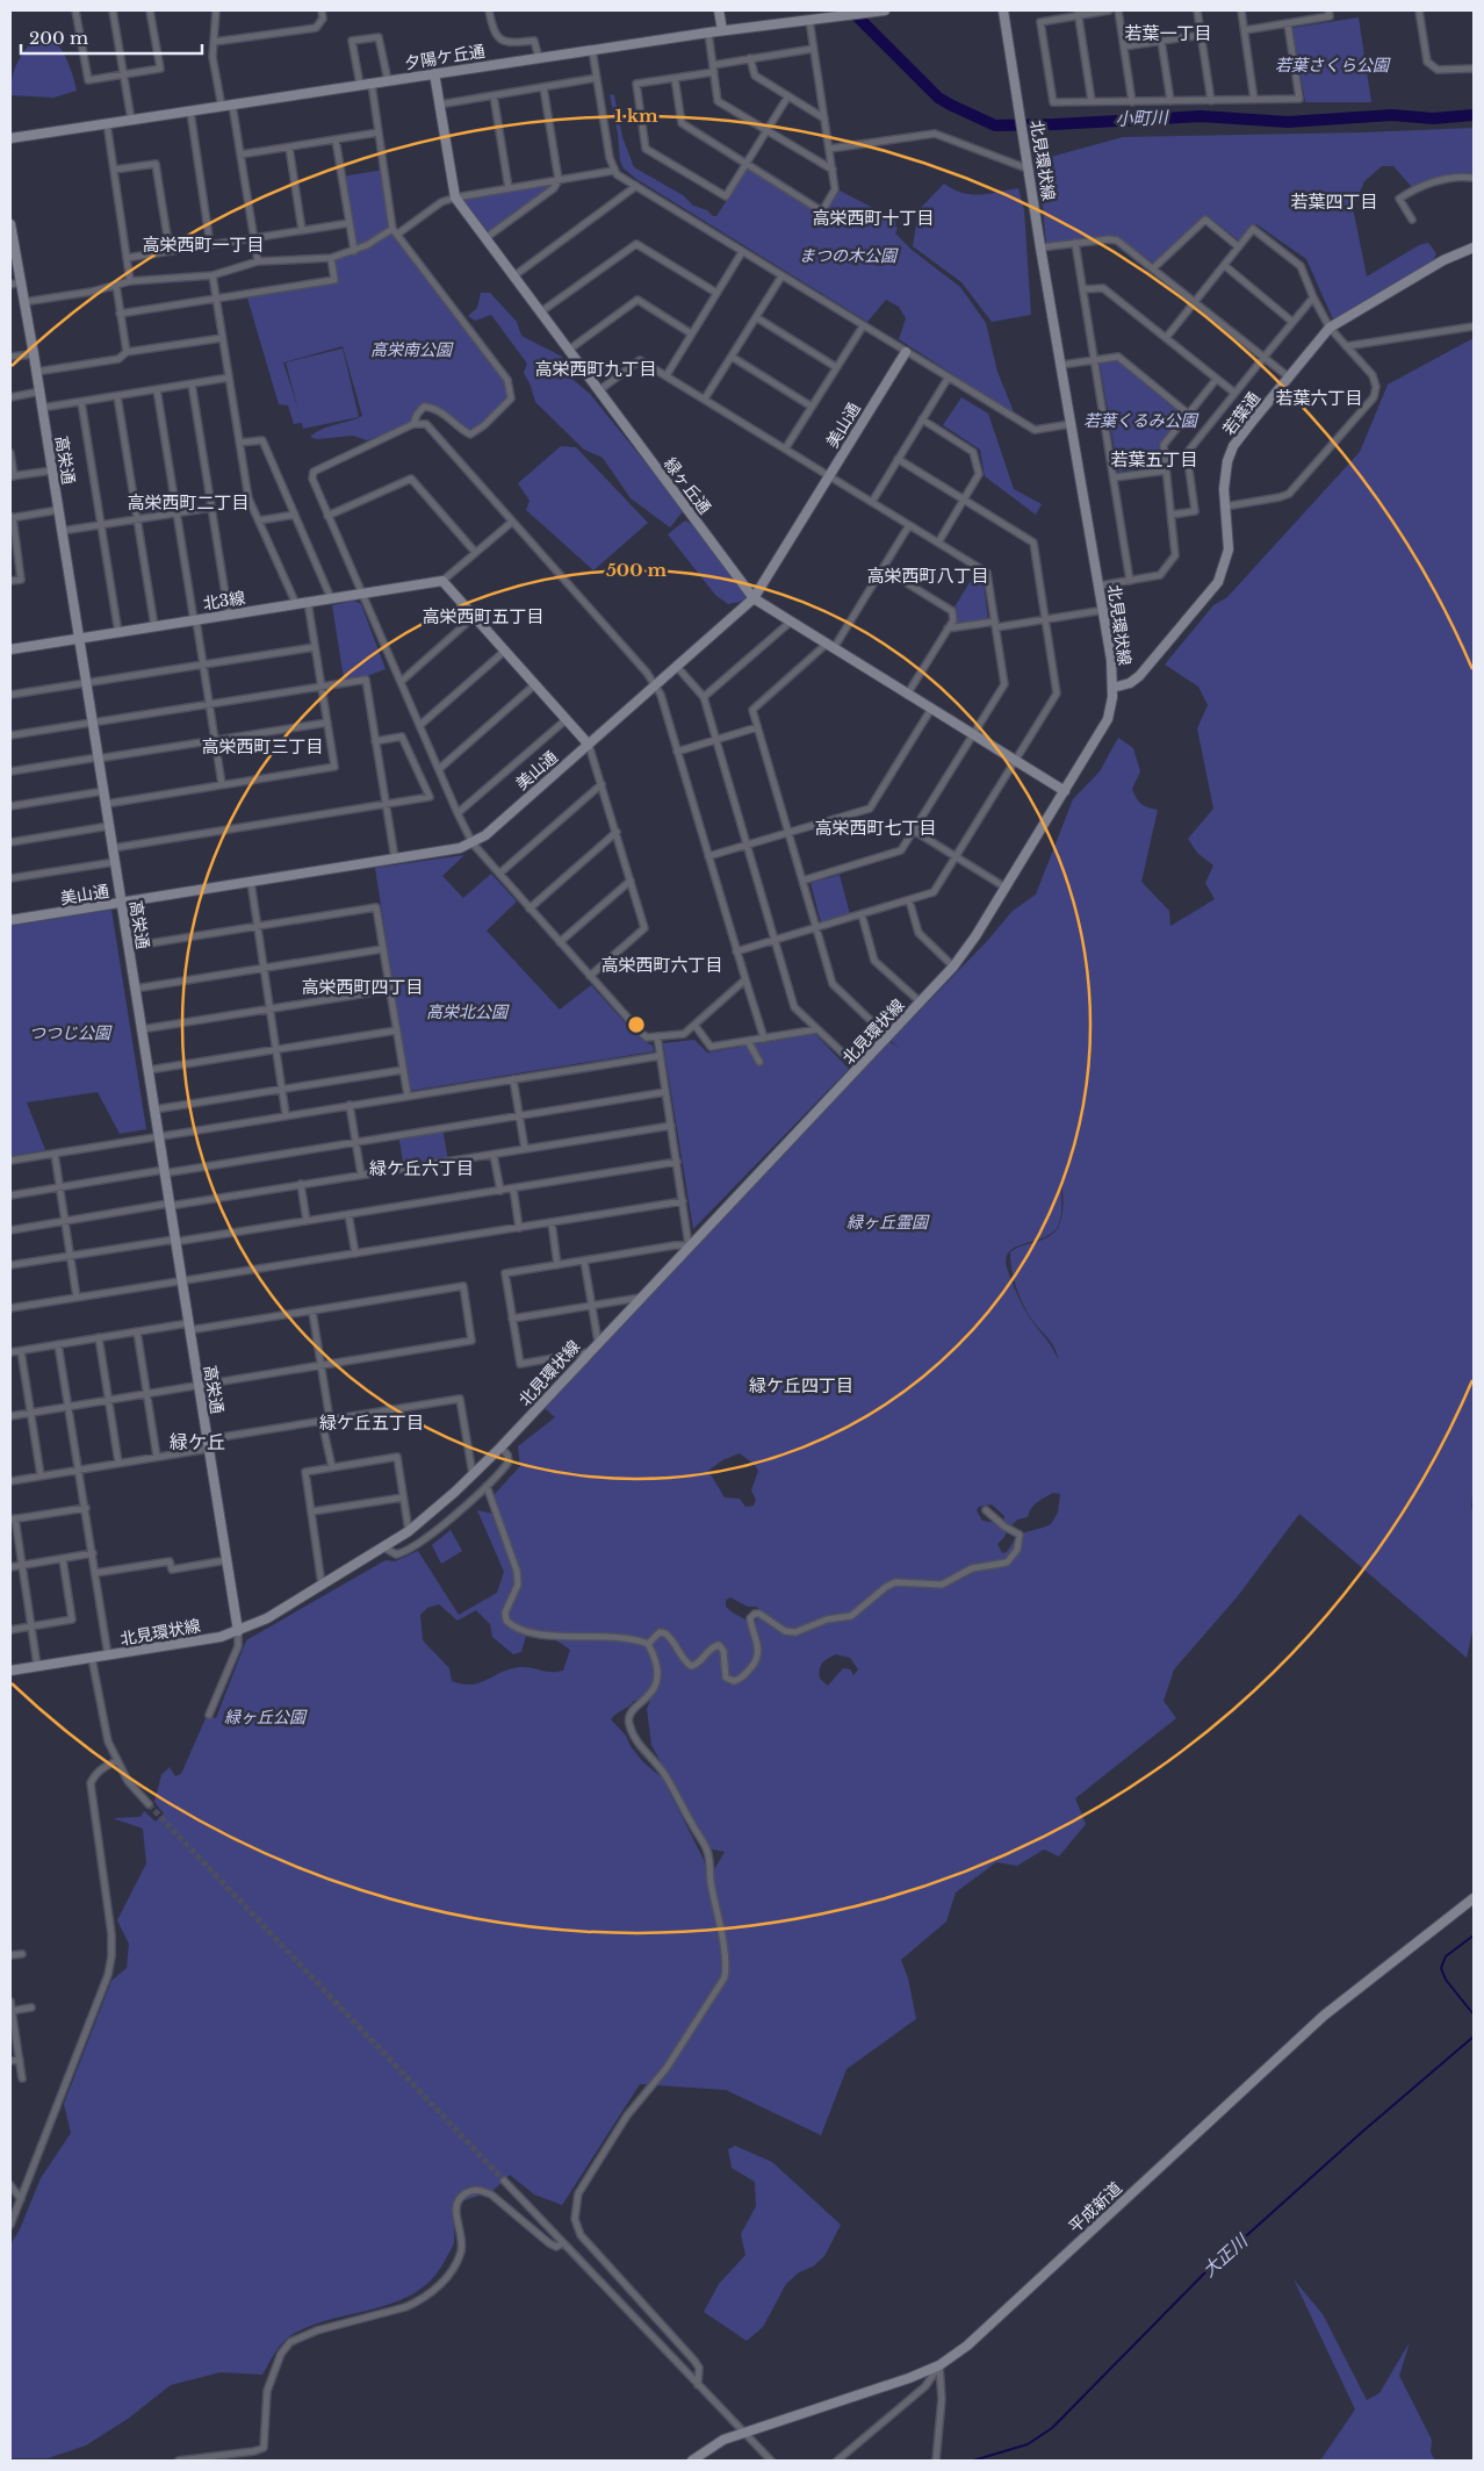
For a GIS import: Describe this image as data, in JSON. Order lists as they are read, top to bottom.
{
  "streets": {
    "street": [
      "夕陽ケ丘通",
      "北見環状線",
      "若葉通",
      "美山通",
      "高栄通",
      "緑ヶ丘通",
      "北3線",
      "平成新道"
    ]
  },
  "crossings": [
    ["夕陽ケ丘通", "緑ヶ丘通"],
    ["北見環状線", "若葉通"],
    ["北見環状線", "高栄通"],
    ["北見環状線", "緑ヶ丘通"],
    ["美山通", "高栄通"],
    ["美山通", "緑ヶ丘通"],
    ["高栄通", "北3線"]
  ],
  "districts": [
    "若葉一丁目",
    "若葉四丁目",
    "高栄西町十丁目",
    "高栄西町一丁目",
    "高栄西町九丁目",
    "若葉六丁目",
    "若葉五丁目",
    "高栄西町二丁目",
    "高栄西町八丁目",
    "高栄西町五丁目",
    "高栄西町三丁目",
    "高栄西町七丁目",
    "高栄西町六丁目",
    "高栄西町四丁目",
    "緑ケ丘六丁目",
    "緑ケ丘四丁目",
    "緑ケ丘五丁目",
    "緑ケ丘"
  ],
  "water": ["小町川", "大正川"],
  "parks": [
    "若葉さくら公園",
    "まつの木公園",
    "高栄南公園",
    "若葉くるみ公園",
    "高栄北公園",
    "つつじ公園",
    "緑ヶ丘霊園",
    "緑ヶ丘公園"
  ],
  "scale_bar": "200 m",
  "rings": ["1 km", "500 m"]
}
